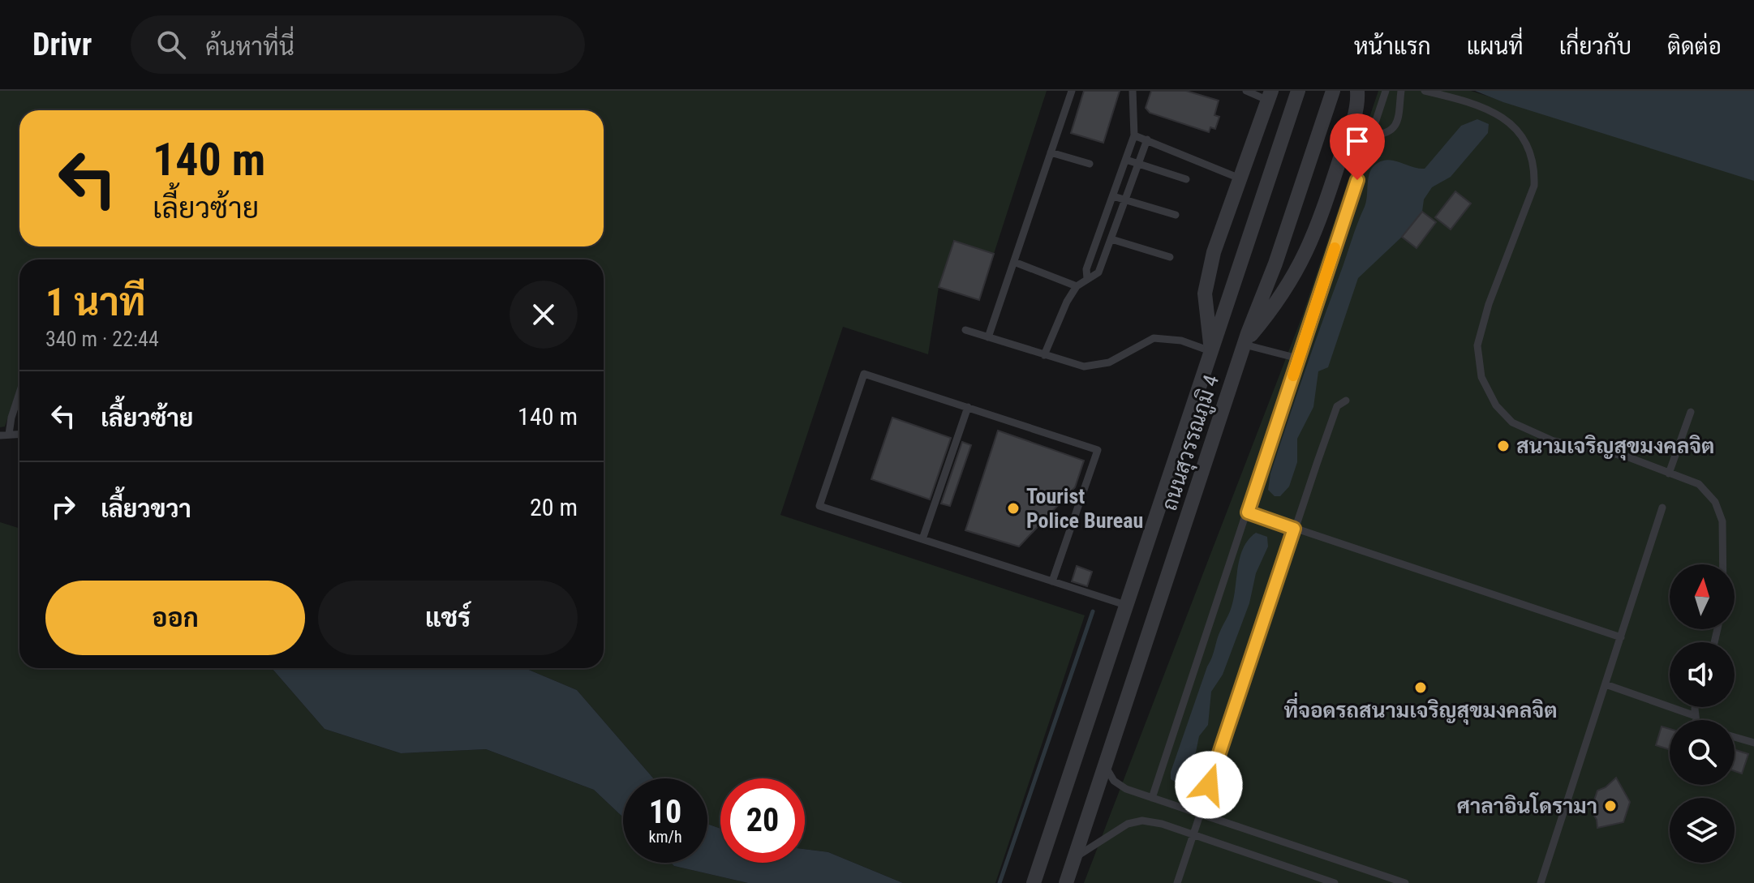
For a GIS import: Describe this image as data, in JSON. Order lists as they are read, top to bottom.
{
  "streets": {
    "street": ["ถนนสุวรรณภูมิ 4"]
  },
  "places": [
    "สนามเจริญสุขมงคลจิต",
    "Tourist Police Bureau",
    "ที่จอดรถสนามเจริญสุขมงคลจิต",
    "ศาลาอินโดรามา"
  ],
  "north": "top",
  "page": {
    "header": "Drivr",
    "search": "ค้นหาที่นี่",
    "nav": [
      "หน้าแรก",
      "แผนที่",
      "เกี่ยวกับ",
      "ติดต่อ"
    ],
    "turn": ["140 m", "เลี้ยวซ้าย"],
    "heading": ["1 นาที", "340 m · 22:44"],
    "list": [
      {
        "name": "เลี้ยวซ้าย",
        "value": "140 m"
      },
      {
        "name": "เลี้ยวขวา",
        "value": "20 m"
      }
    ],
    "buttons": ["ออก", "แชร์"],
    "speed": "10 km/h",
    "limit": "20"
  }
}
